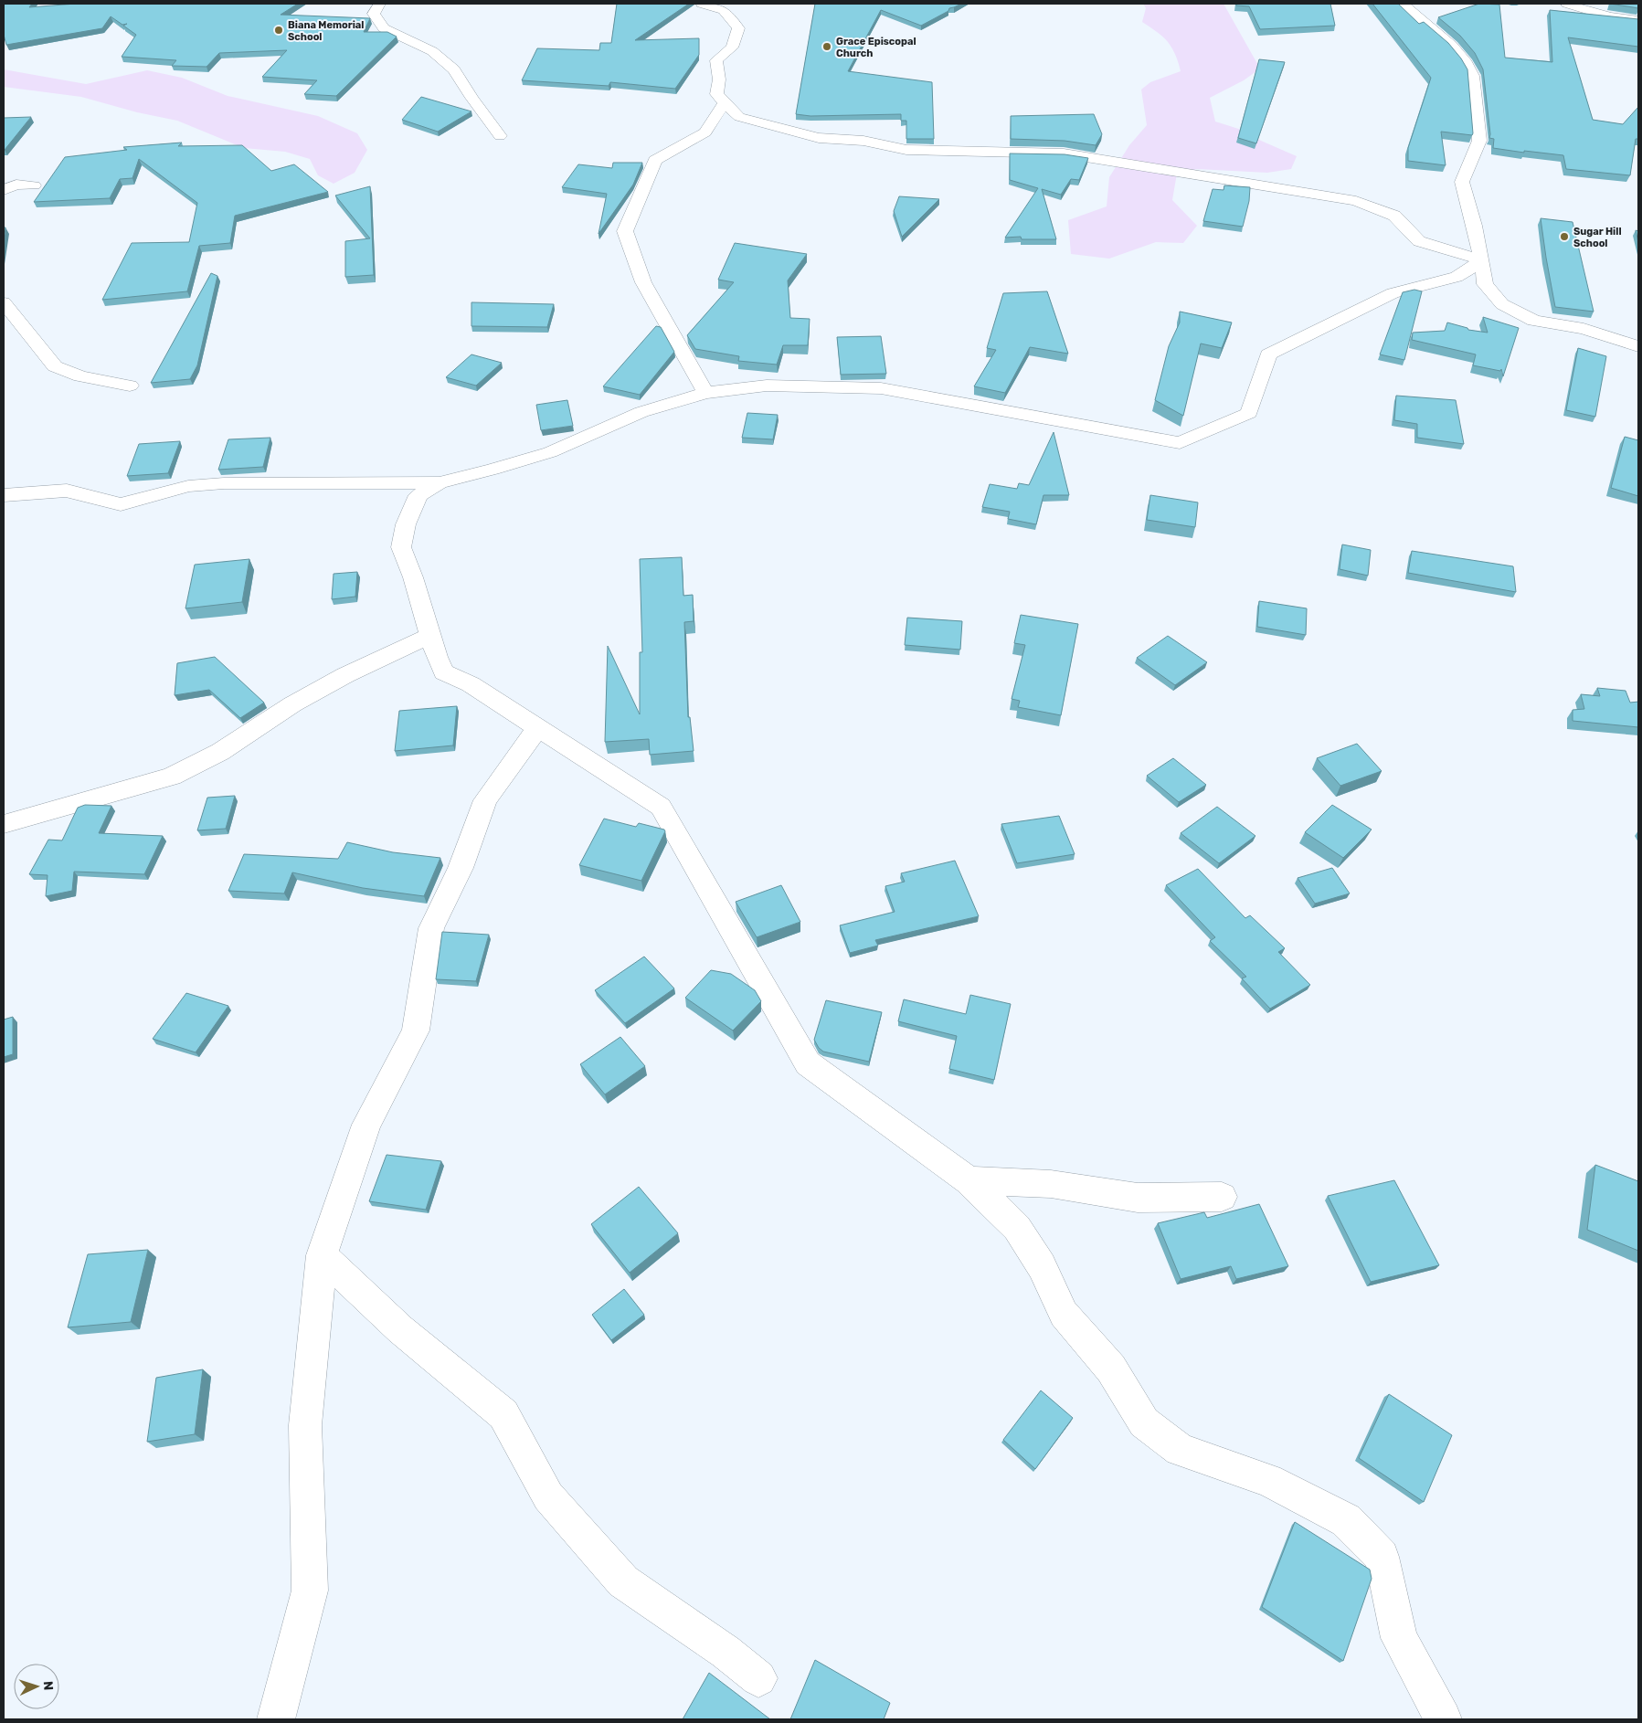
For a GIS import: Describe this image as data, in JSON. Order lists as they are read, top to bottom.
{
  "places": ["Biana Memorial School", "Grace Episcopal Church", "Sugar Hill School"],
  "north": "right"
}
